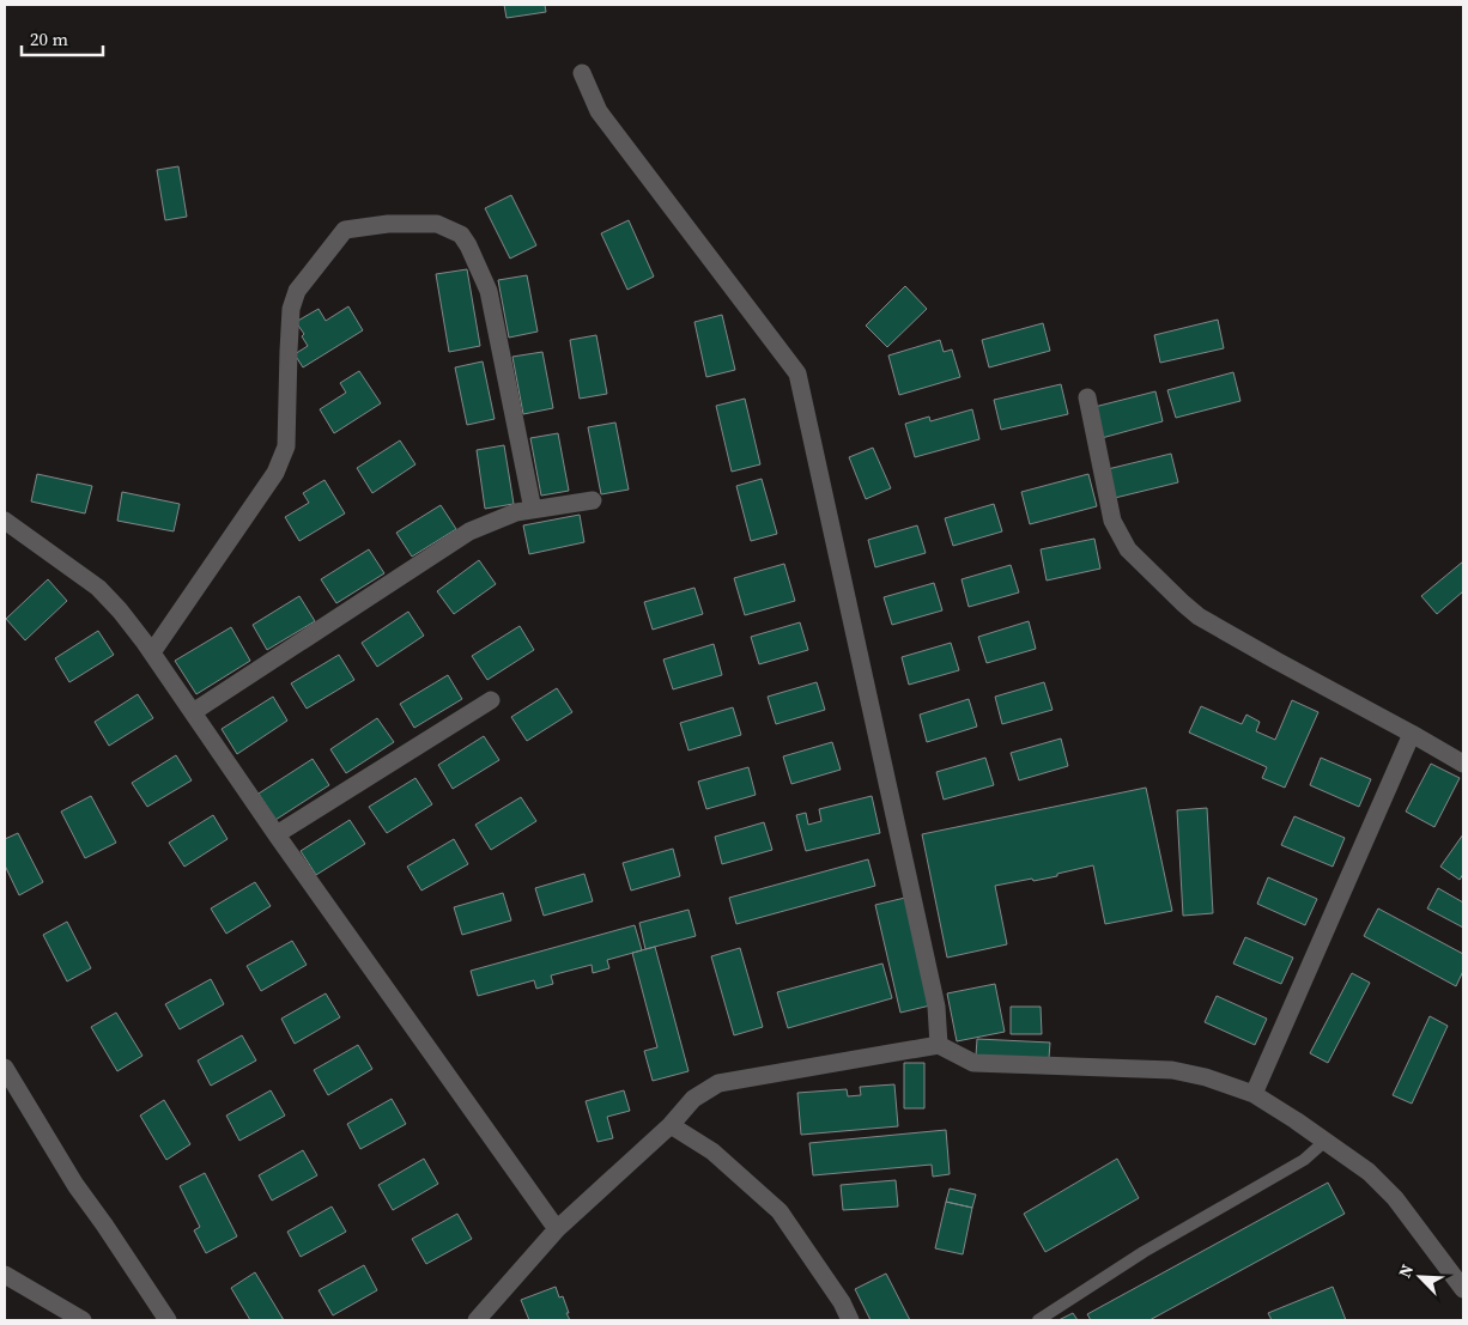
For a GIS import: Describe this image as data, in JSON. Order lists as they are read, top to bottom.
{
  "scale_bar": "20 m",
  "north": "top left"
}
